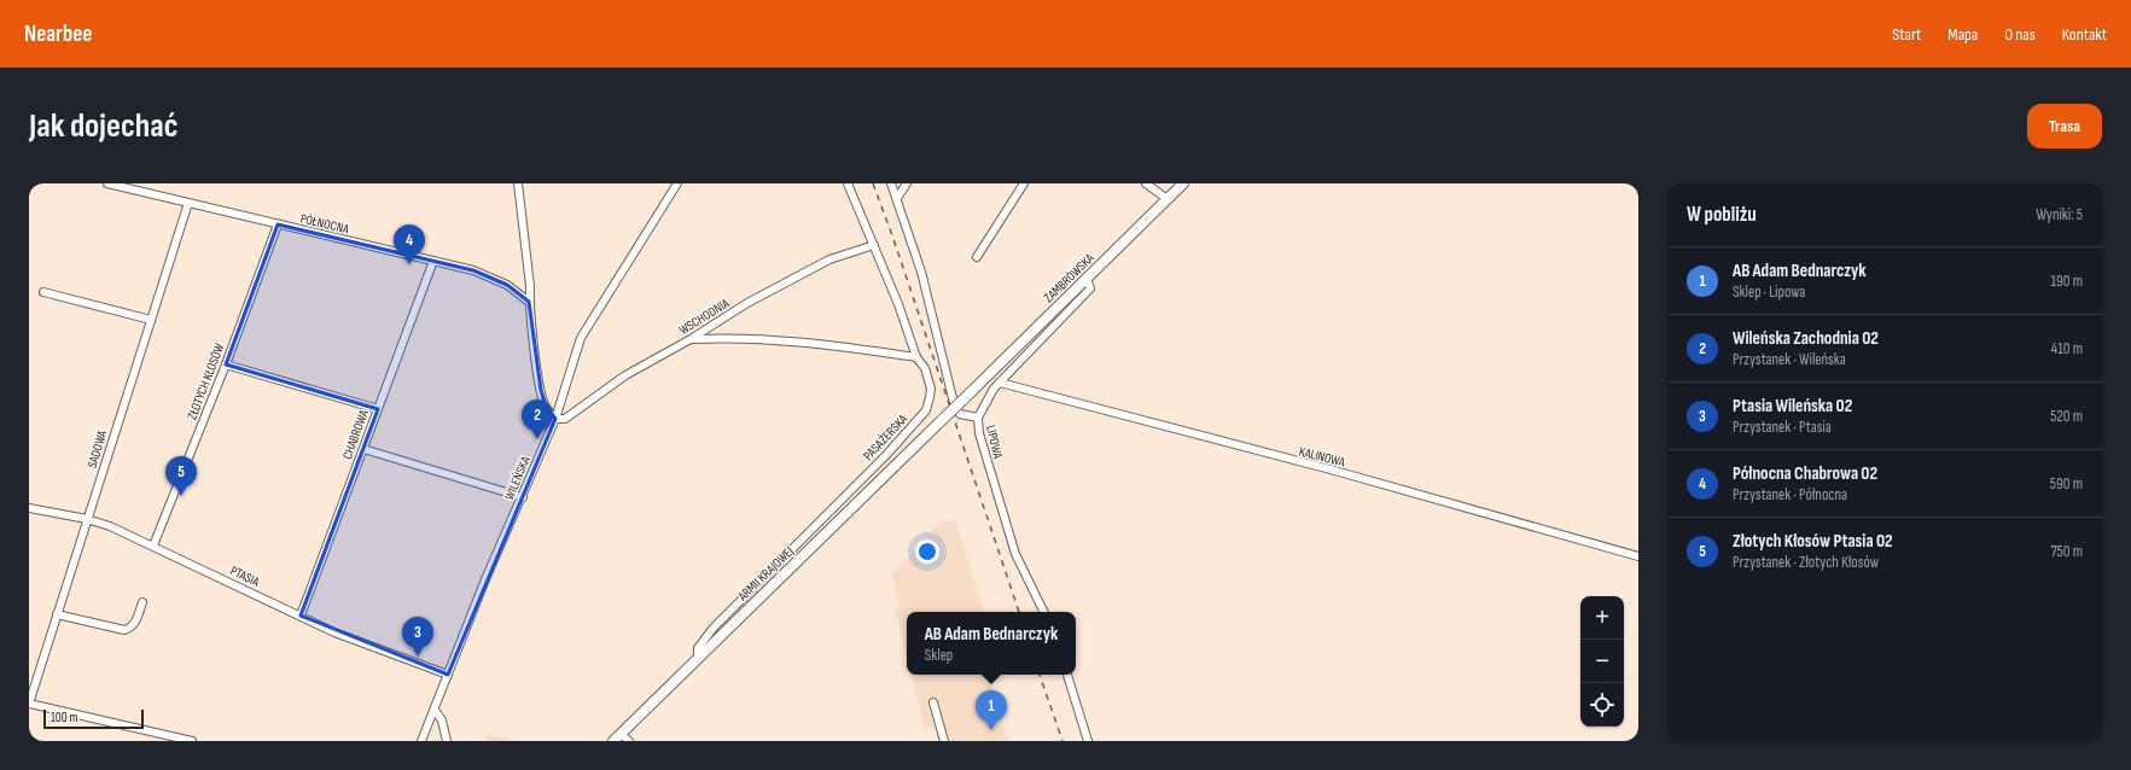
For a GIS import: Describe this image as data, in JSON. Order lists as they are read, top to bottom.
{
  "streets": {
    "main road": ["ZAMBROWSKA", "ARMII KRAJOWEJ"],
    "street": [
      "PÓŁNOCNA",
      "WSCHODNIA",
      "ZŁOTYCH KŁOSÓW",
      "CHABROWA",
      "PASAŻERSKA",
      "LIPOWA",
      "SADOWA",
      "KALINOWA",
      "WILEŃSKA",
      "PTASIA"
    ]
  },
  "crossings": [
    ["PÓŁNOCNA", "ZŁOTYCH KŁOSÓW"],
    ["PÓŁNOCNA", "CHABROWA"],
    ["PÓŁNOCNA", "SADOWA"],
    ["ZAMBROWSKA", "LIPOWA"],
    ["ZAMBROWSKA", "ARMII KRAJOWEJ"],
    ["WSCHODNIA", "PASAŻERSKA"],
    ["WSCHODNIA", "WILEŃSKA"],
    ["ZŁOTYCH KŁOSÓW", "PTASIA"],
    ["CHABROWA", "PTASIA"],
    ["PASAŻERSKA", "ARMII KRAJOWEJ"],
    ["LIPOWA", "KALINOWA"],
    ["SADOWA", "PTASIA"],
    ["WILEŃSKA", "PTASIA"]
  ],
  "scale_bar": "100 m",
  "page": {
    "header": "Nearbee",
    "nav": [
      "Start",
      "Mapa",
      "O nas",
      "Kontakt"
    ],
    "buttons": "Trasa",
    "title": "Jak dojechać",
    "heading": ["W pobliżu", "Wyniki: 5"],
    "pins": [
      "4",
      "2",
      "5",
      "3",
      "1"
    ],
    "list": [
      {
        "mark": "1",
        "name": "AB Adam Bednarczyk",
        "note": "Sklep · Lipowa",
        "value": "190 m"
      },
      {
        "mark": "2",
        "name": "Wileńska Zachodnia 02",
        "note": "Przystanek · Wileńska",
        "value": "410 m"
      },
      {
        "mark": "3",
        "name": "Ptasia Wileńska 02",
        "note": "Przystanek · Ptasia",
        "value": "520 m"
      },
      {
        "mark": "4",
        "name": "Północna Chabrowa 02",
        "note": "Przystanek · Północna",
        "value": "590 m"
      },
      {
        "mark": "5",
        "name": "Złotych Kłosów Ptasia 02",
        "note": "Przystanek · Złotych Kłosów",
        "value": "750 m"
      }
    ],
    "map_buttons": ["+", "−"],
    "popup": ["AB Adam Bednarczyk", "Sklep"],
    "scale": "100 m"
  }
}
